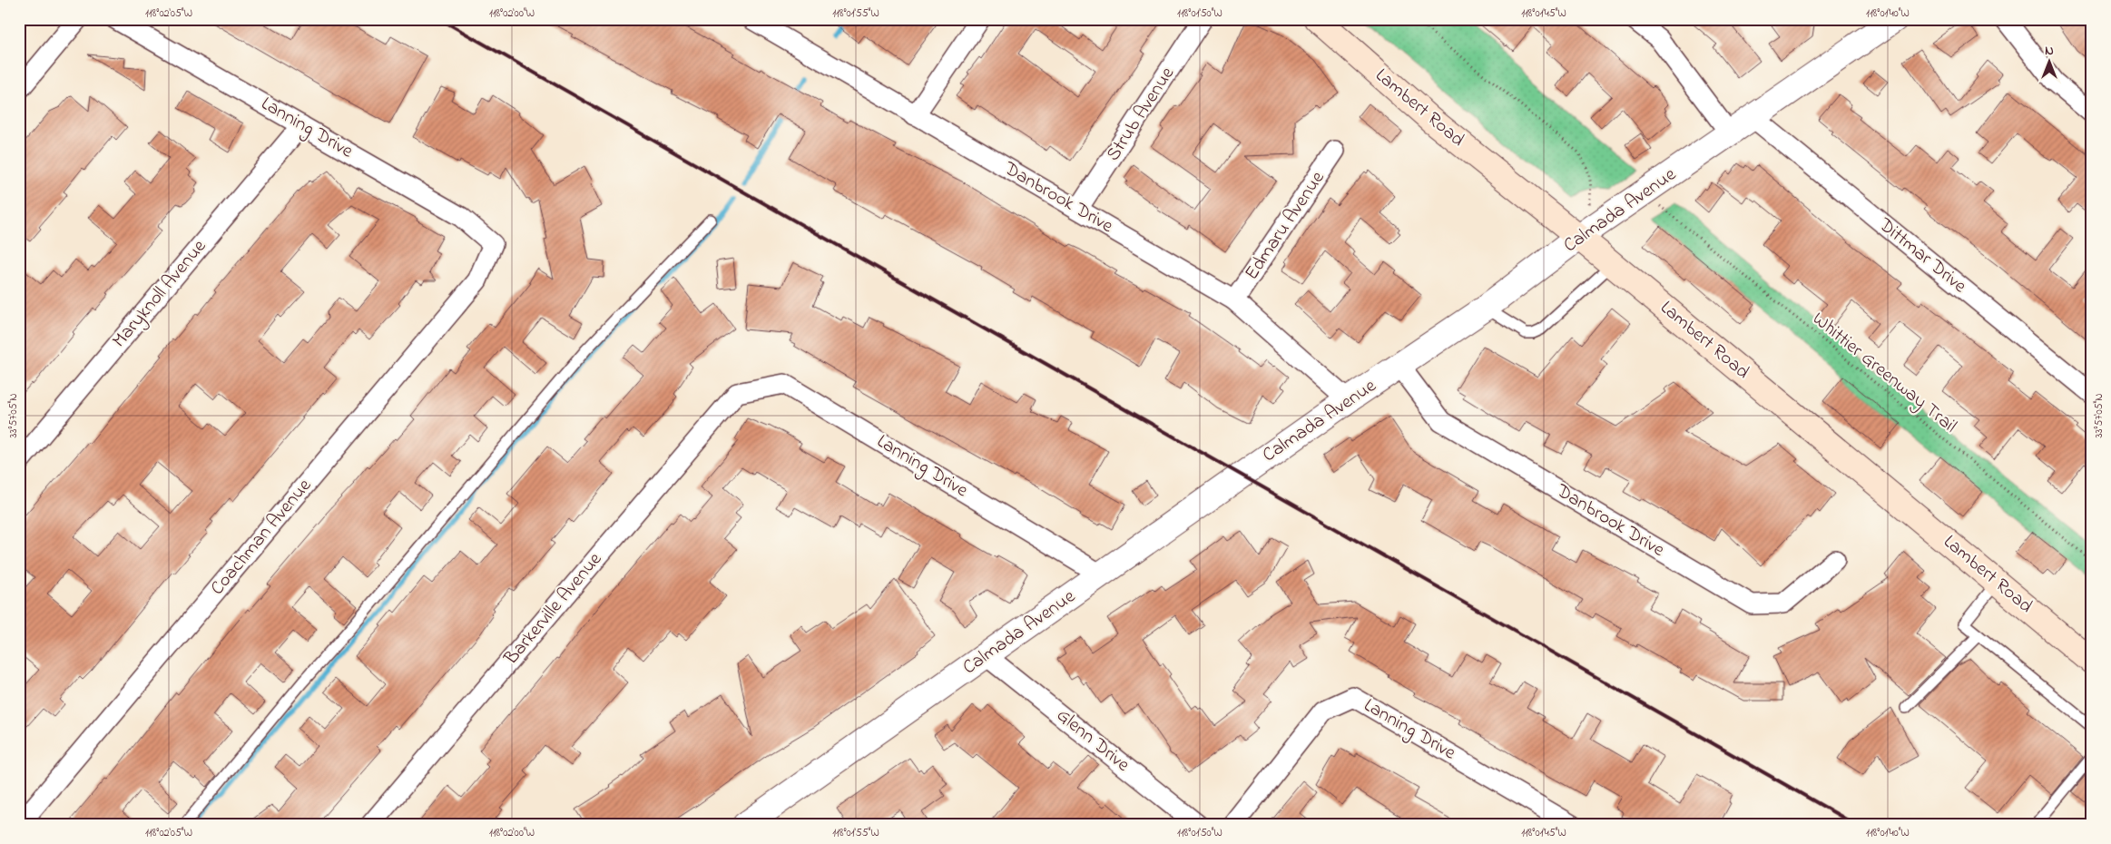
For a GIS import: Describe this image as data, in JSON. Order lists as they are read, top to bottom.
{
  "streets": {
    "main road": ["Lambert Road"],
    "street": [
      "Strub Avenue",
      "Lanning Drive",
      "Danbrook Drive",
      "Calmada Avenue",
      "Edmaru Avenue",
      "Dittmar Drive",
      "Maryknoll Avenue",
      "Coachman Avenue",
      "Barkerville Avenue",
      "Glenn Drive"
    ],
    "path": ["Whittier Greenway Trail"]
  },
  "crossings": [
    ["Lambert Road", "Calmada Avenue"],
    ["Strub Avenue", "Danbrook Drive"],
    ["Lanning Drive", "Calmada Avenue"],
    ["Lanning Drive", "Maryknoll Avenue"],
    ["Lanning Drive", "Coachman Avenue"],
    ["Lanning Drive", "Barkerville Avenue"],
    ["Danbrook Drive", "Calmada Avenue"],
    ["Danbrook Drive", "Edmaru Avenue"],
    ["Calmada Avenue", "Dittmar Drive"],
    ["Calmada Avenue", "Glenn Drive"]
  ],
  "north": "top",
  "coordinates": [
    "118°02'05\"W",
    "118°02'00\"W",
    "118°01'55\"W",
    "118°01'50\"W",
    "118°01'45\"W",
    "118°01'40\"W",
    "33°57'05\"N"
  ]
}
